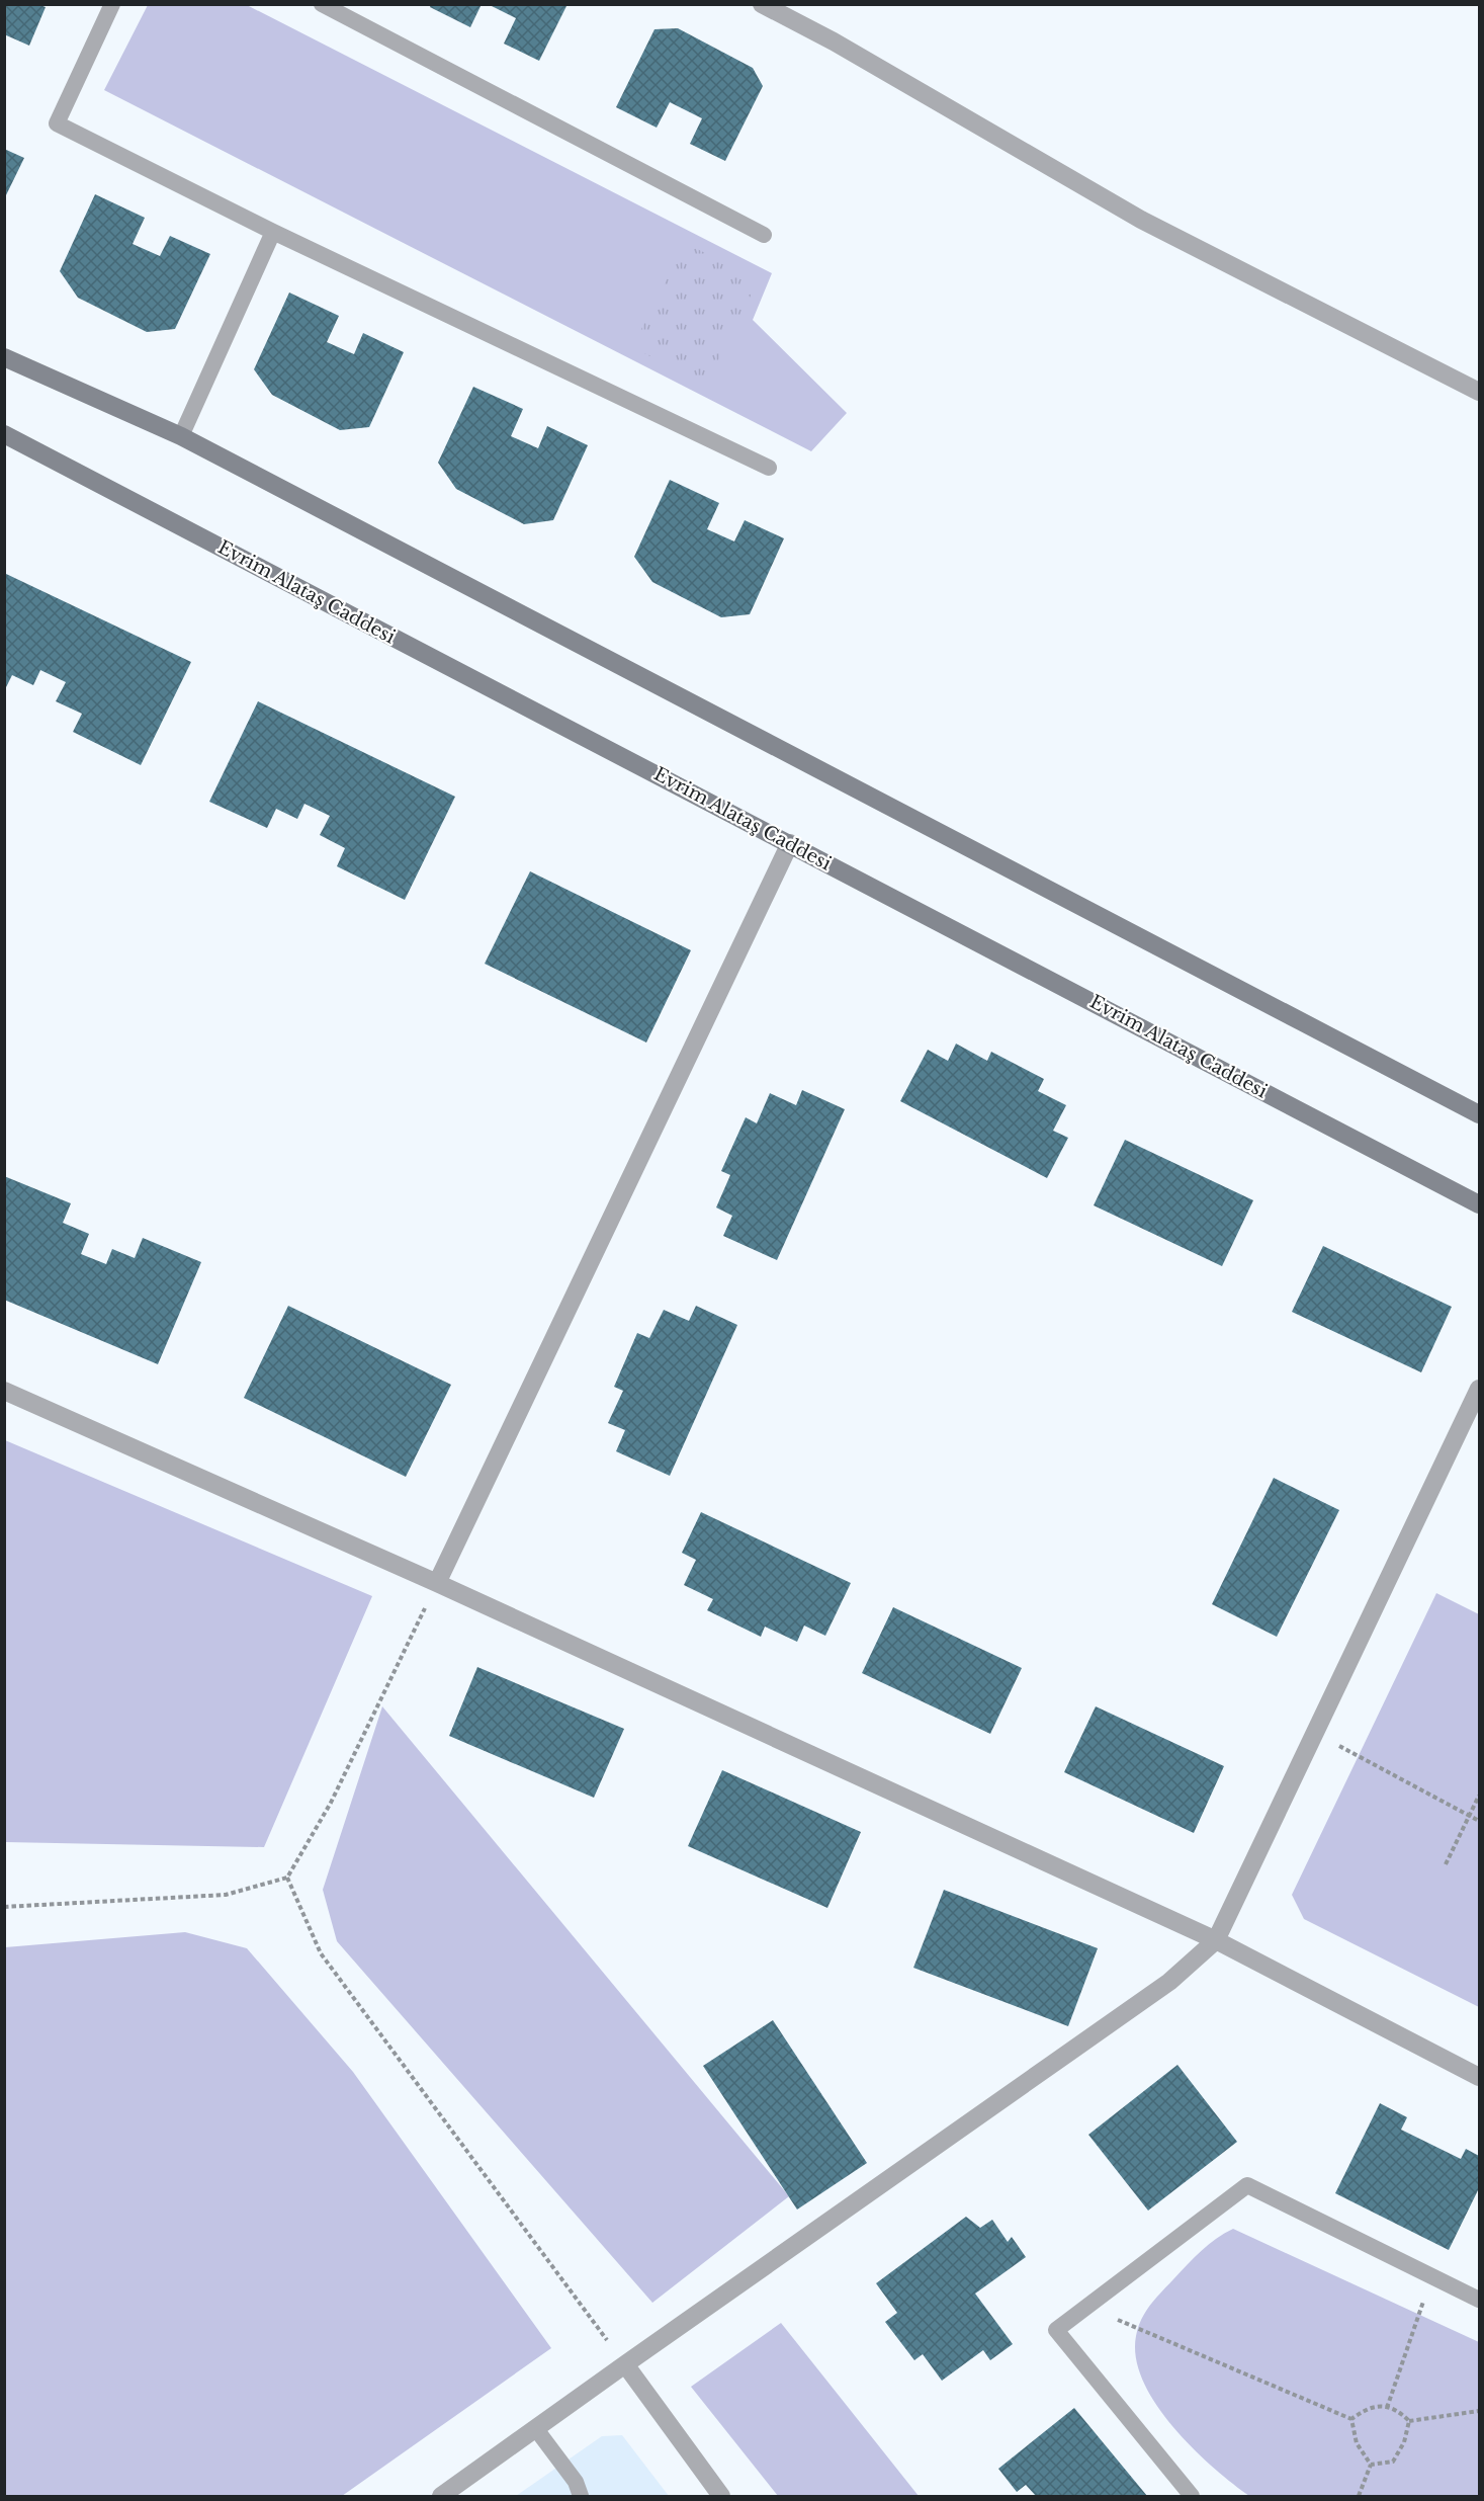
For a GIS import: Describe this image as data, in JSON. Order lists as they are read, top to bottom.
{
  "streets": {
    "main road": ["Evrim Alataş Caddesi"]
  }
}
